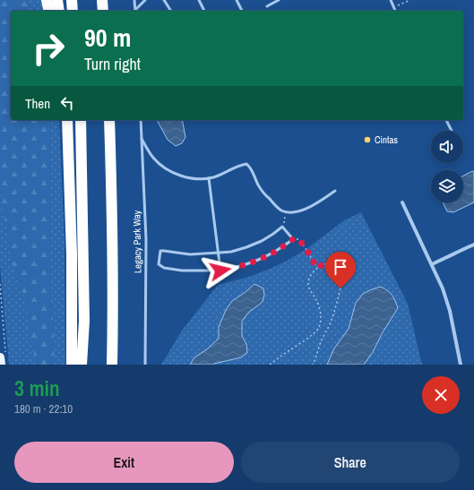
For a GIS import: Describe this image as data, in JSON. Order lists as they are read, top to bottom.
{
  "streets": {
    "lane": ["Legacy Park Way"]
  },
  "places": ["Cintas"],
  "page": {
    "turn": ["90 m", "Turn right"],
    "then": "Then",
    "heading": ["3 min", "180 m · 22:10"],
    "buttons": ["Exit", "Share"]
  }
}
